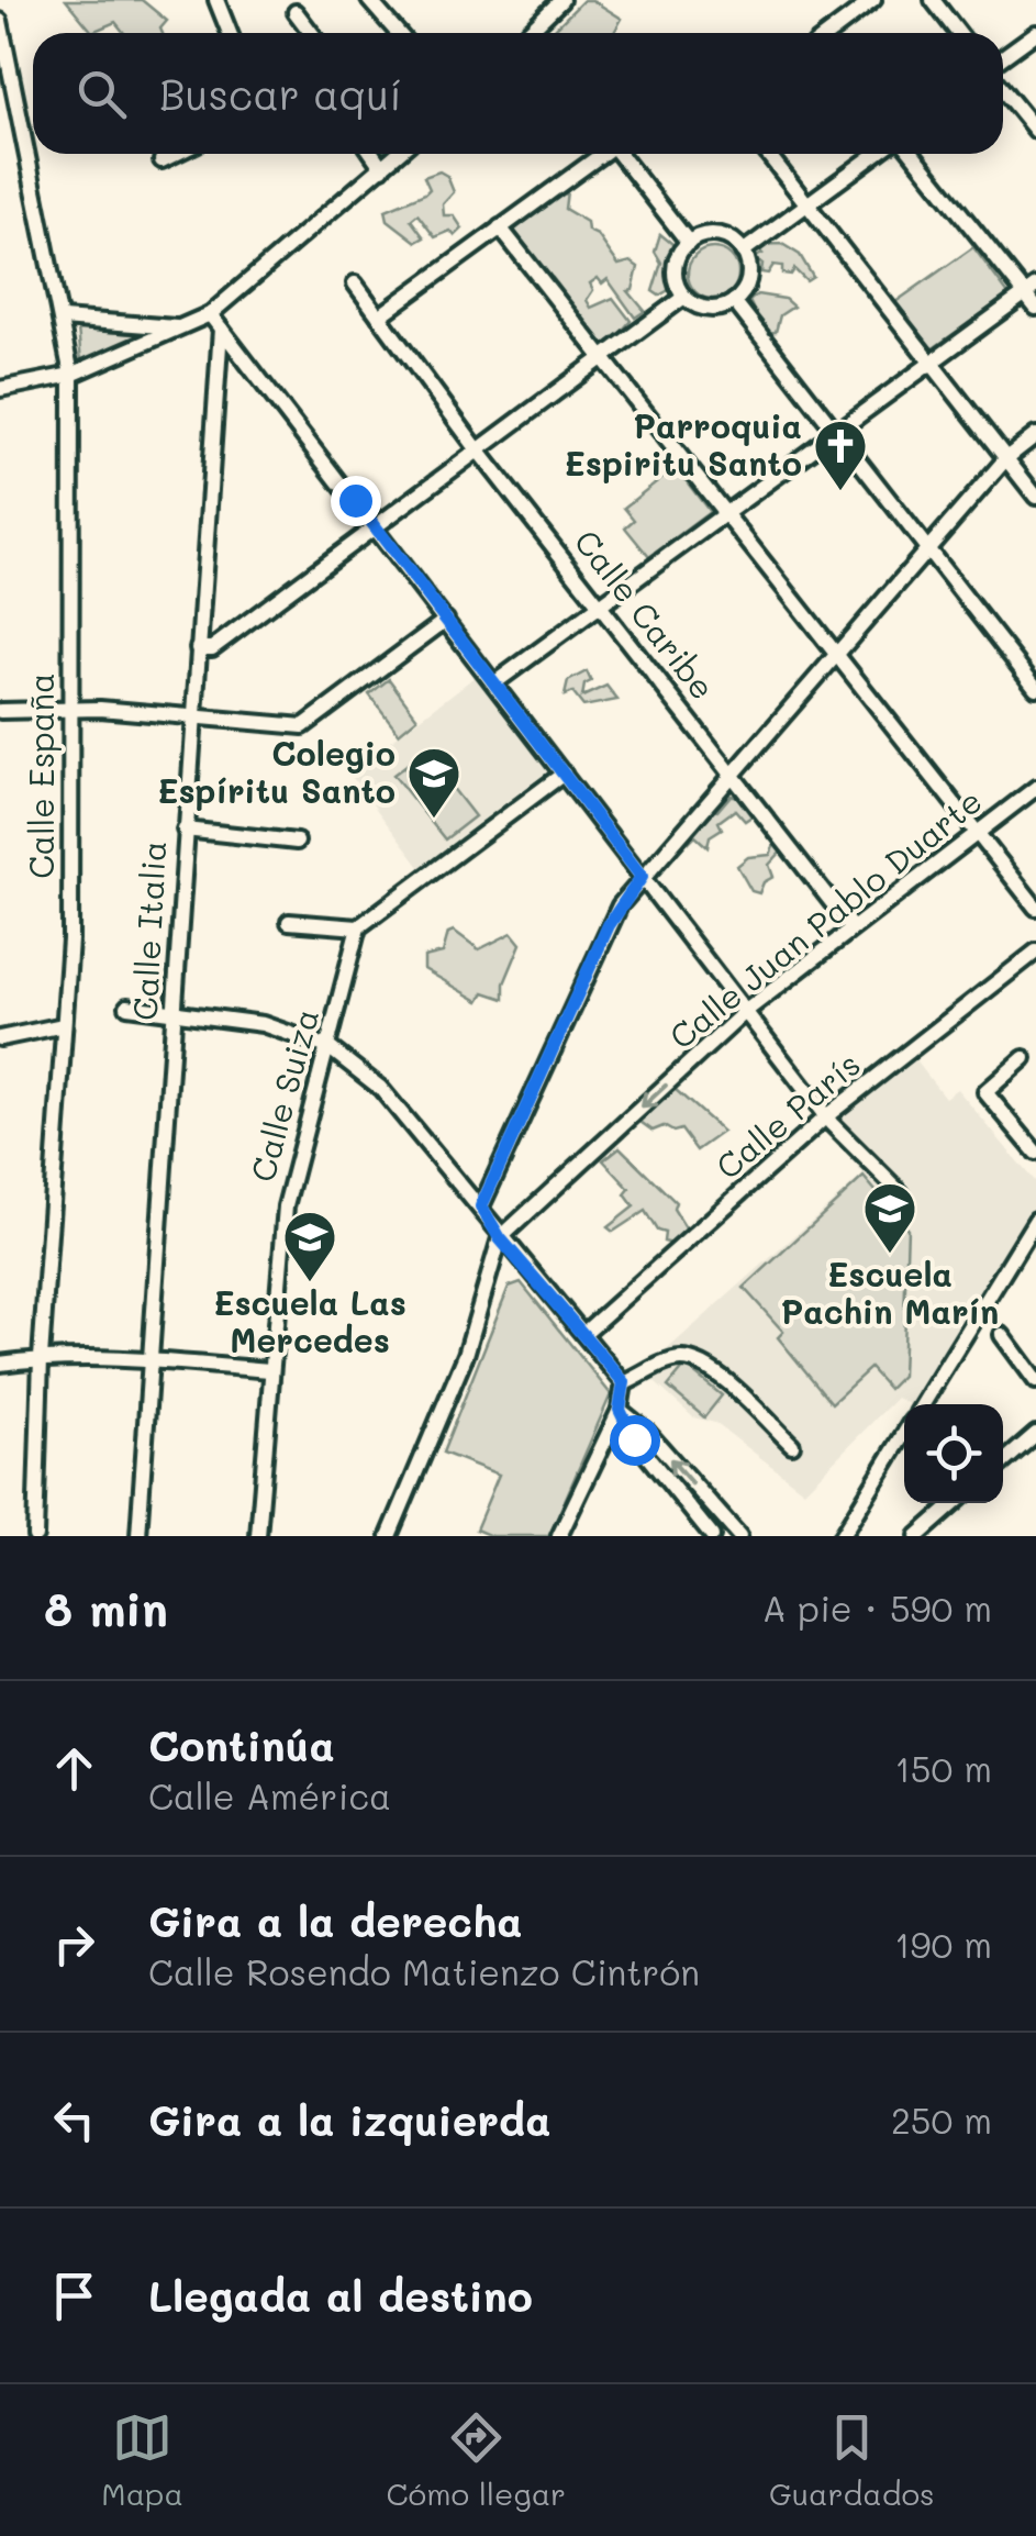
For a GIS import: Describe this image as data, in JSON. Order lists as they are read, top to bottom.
{
  "streets": {
    "street": [
      "Calle Caribe",
      "Calle España",
      "Calle Juan Pablo Duarte",
      "Calle Italia",
      "Calle Suiza",
      "Calle París"
    ]
  },
  "crossings": [
    ["Calle Caribe", "Calle Juan Pablo Duarte"]
  ],
  "places": {
    "church": ["Parroquia Espiritu Santo"],
    "school or university": ["Colegio Espíritu Santo", "Escuela Pachin Marín", "Escuela Las Mercedes"]
  },
  "page": {
    "search": "Buscar aquí",
    "heading": ["8 min", "A pie · 590 m"],
    "list": [
      ["Continúa", "Calle América", "150 m"],
      ["Gira a la derecha", "Calle Rosendo Matienzo Cintrón", "190 m"],
      ["Gira a la izquierda", "250 m"],
      "Llegada al destino"
    ],
    "nav": ["Mapa", "Cómo llegar", "Guardados"]
  }
}
